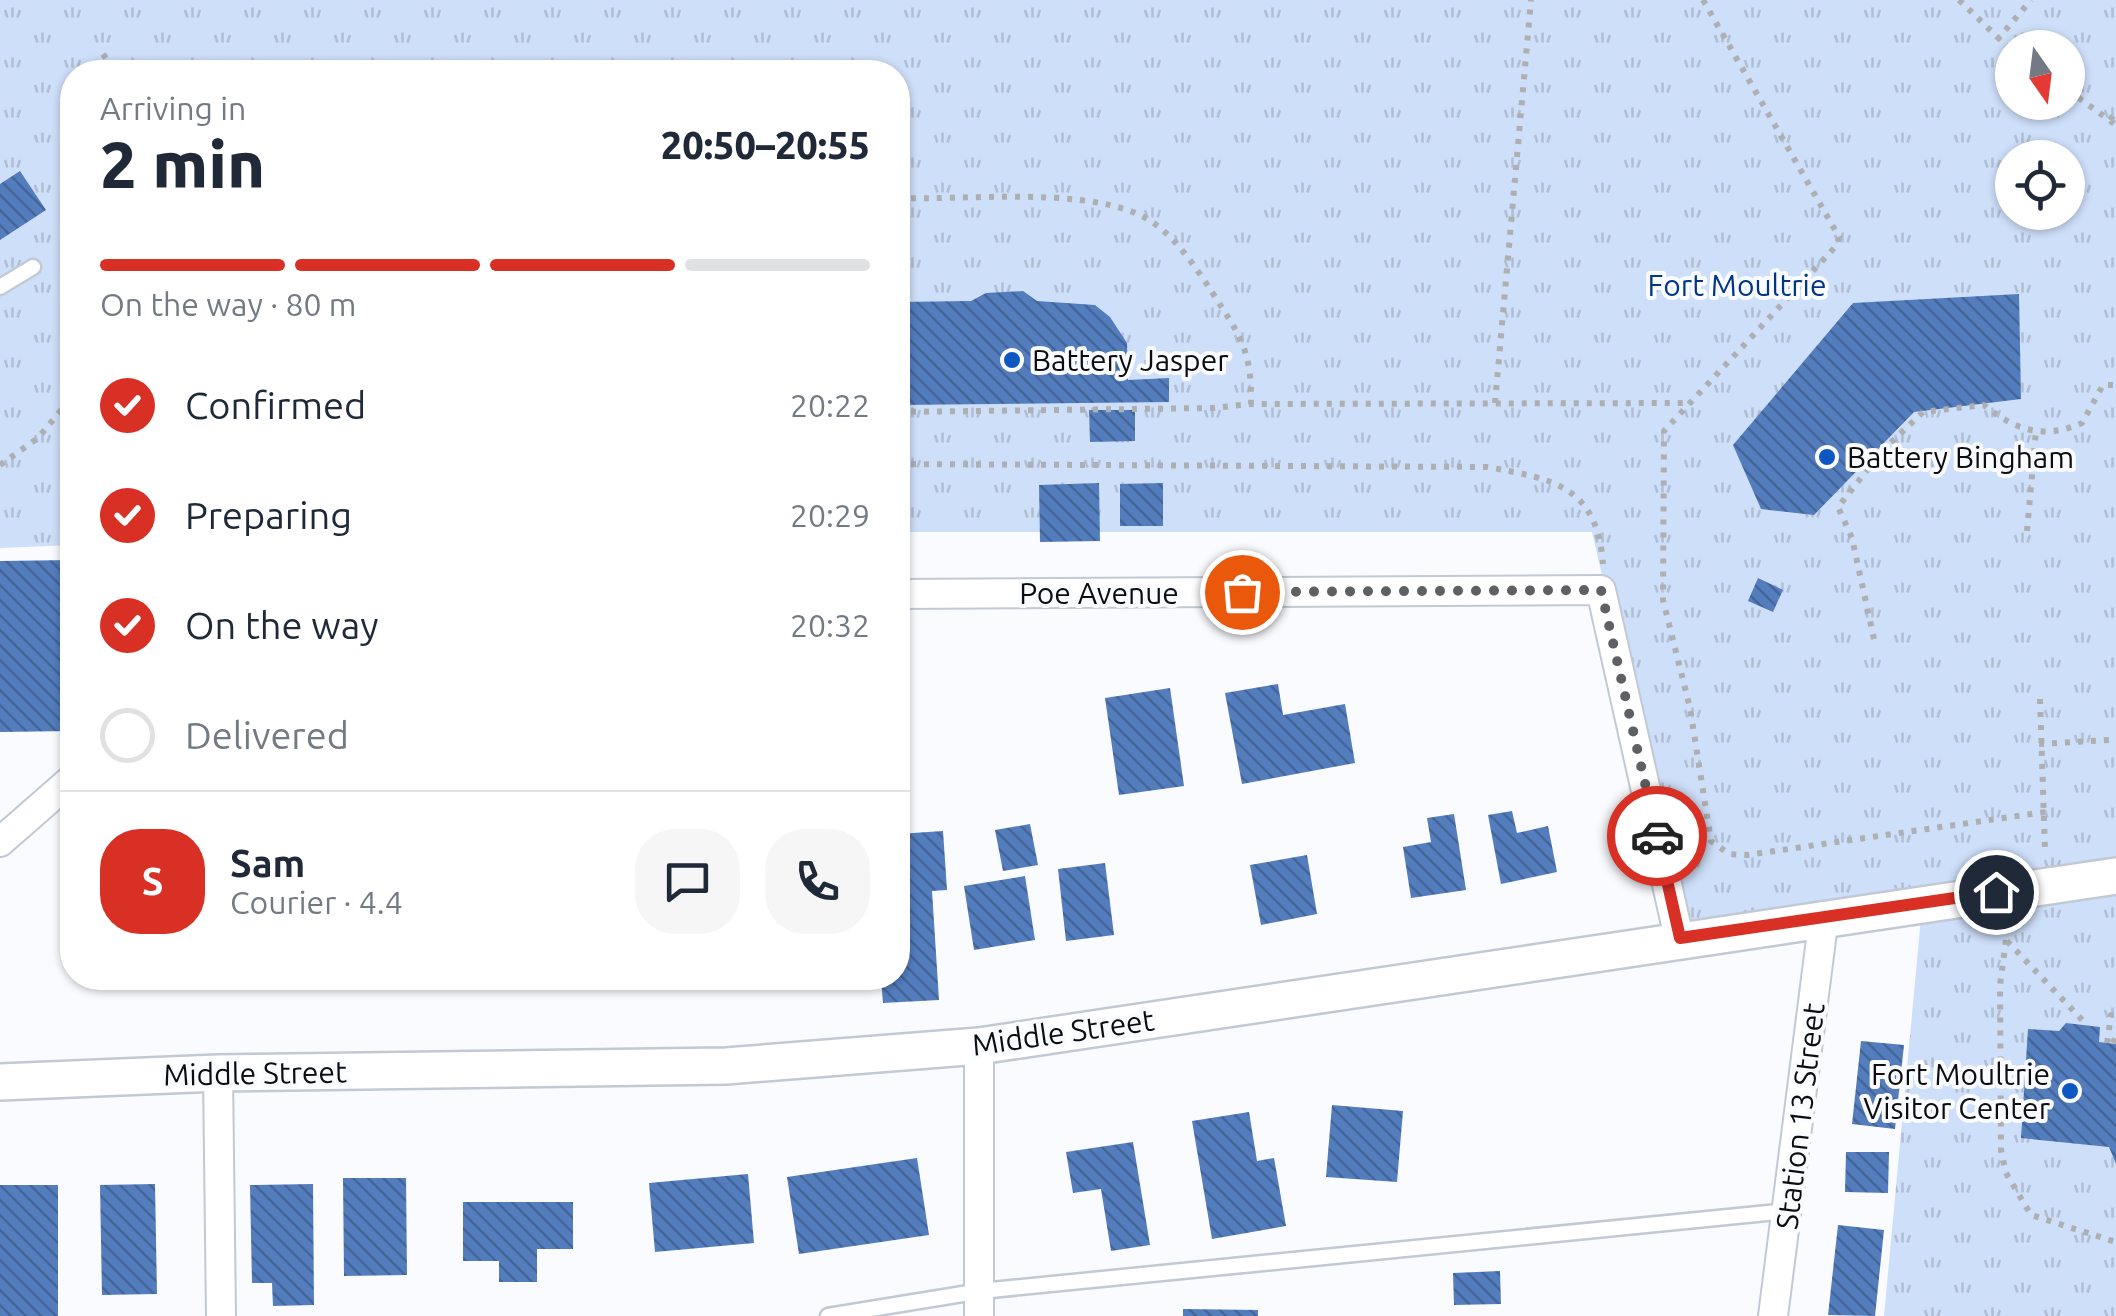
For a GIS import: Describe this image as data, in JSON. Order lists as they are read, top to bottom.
{
  "streets": {
    "street": ["Poe Avenue", "Middle Street", "Station 13 Street"]
  },
  "crossings": [
    ["Middle Street", "Station 13 Street"]
  ],
  "parks": ["Fort Moultrie"],
  "places": ["Battery Jasper", "Battery Bingham", "Fort Moultrie Visitor Center"],
  "north": "bottom",
  "page": {
    "heading": ["2 min", "Arriving in", "20:50–20:55"],
    "panel": ["Sam", "Courier · 4.4"],
    "bar": "On the way · 80 m",
    "list": [
      ["Confirmed", "20:22"],
      ["Preparing", "20:29"],
      ["On the way", "20:32"],
      "Delivered"
    ],
    "round": "S"
  }
}
